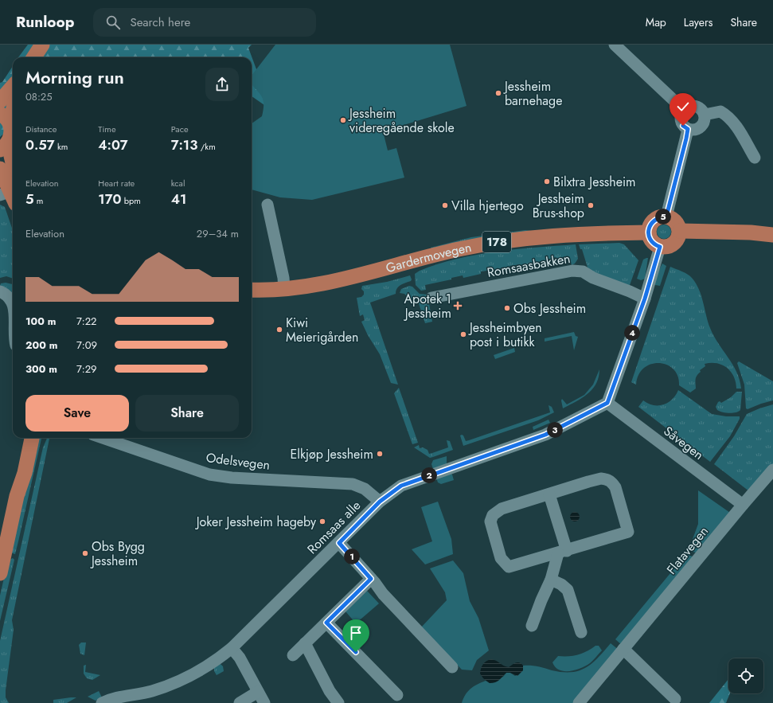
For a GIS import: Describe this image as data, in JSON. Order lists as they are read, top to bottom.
{
  "streets": {
    "main road": ["178", "Gardermovegen"],
    "street": [
      "Romsaasbakken",
      "Såvegen",
      "Odelsvegen",
      "Romsaas alle",
      "Flatavegen"
    ]
  },
  "crossings": [
    ["Såvegen", "Romsaas alle"],
    ["Såvegen", "Flatavegen"],
    ["Odelsvegen", "Romsaas alle"]
  ],
  "places": {
    "other": [
      "Jessheim barnehage",
      "Jessheim videregående skole",
      "Bilxtra Jessheim",
      "Villa hjertego",
      "Jessheim Brus-shop",
      "Obs Jessheim",
      "Kiwi Meierigården",
      "Jessheimbyen post i butikk",
      "Elkjøp Jessheim",
      "Joker Jessheim hageby",
      "Obs Bygg Jessheim"
    ],
    "health": ["Apotek 1 Jessheim"]
  },
  "page": {
    "header": "Runloop",
    "search": "Search here",
    "nav": ["Map", "Layers", "Share"],
    "heading": ["Morning run", "08:25"],
    "stats": [
      ["Distance", "0.57 km"],
      ["Time", "4:07"],
      ["Pace", "7:13 /km"],
      ["Elevation", "5 m"],
      ["Heart rate", "170 bpm"],
      ["kcal", "41"]
    ],
    "pins": [
      "5",
      "4",
      "3",
      "2",
      "1"
    ],
    "chart": ["Elevation", "29–34 m"],
    "list": [
      {
        "name": "100 m",
        "note": "7:22"
      },
      {
        "name": "200 m",
        "note": "7:09"
      },
      {
        "name": "300 m",
        "note": "7:29"
      }
    ],
    "buttons": ["Save", "Share"]
  }
}
